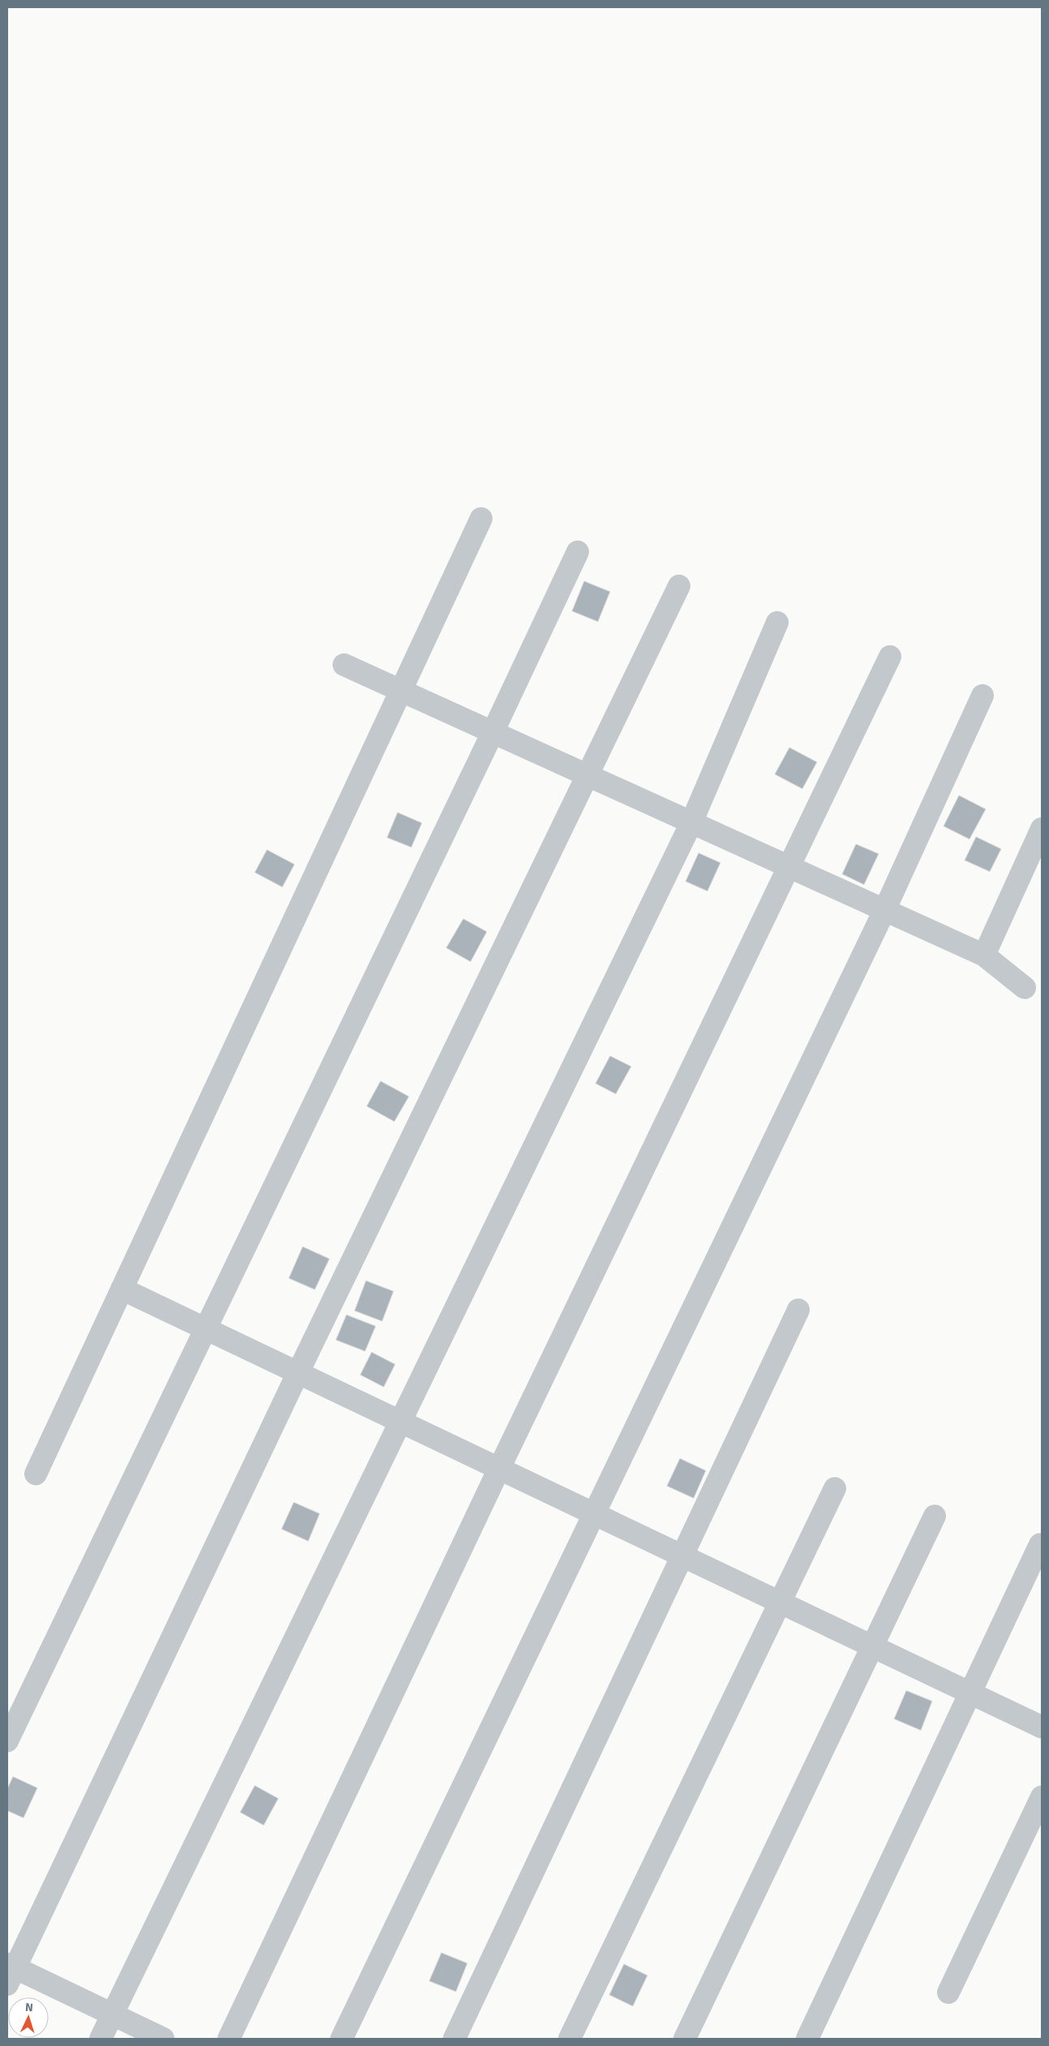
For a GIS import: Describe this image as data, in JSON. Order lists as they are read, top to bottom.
{
  "north": "top"
}
